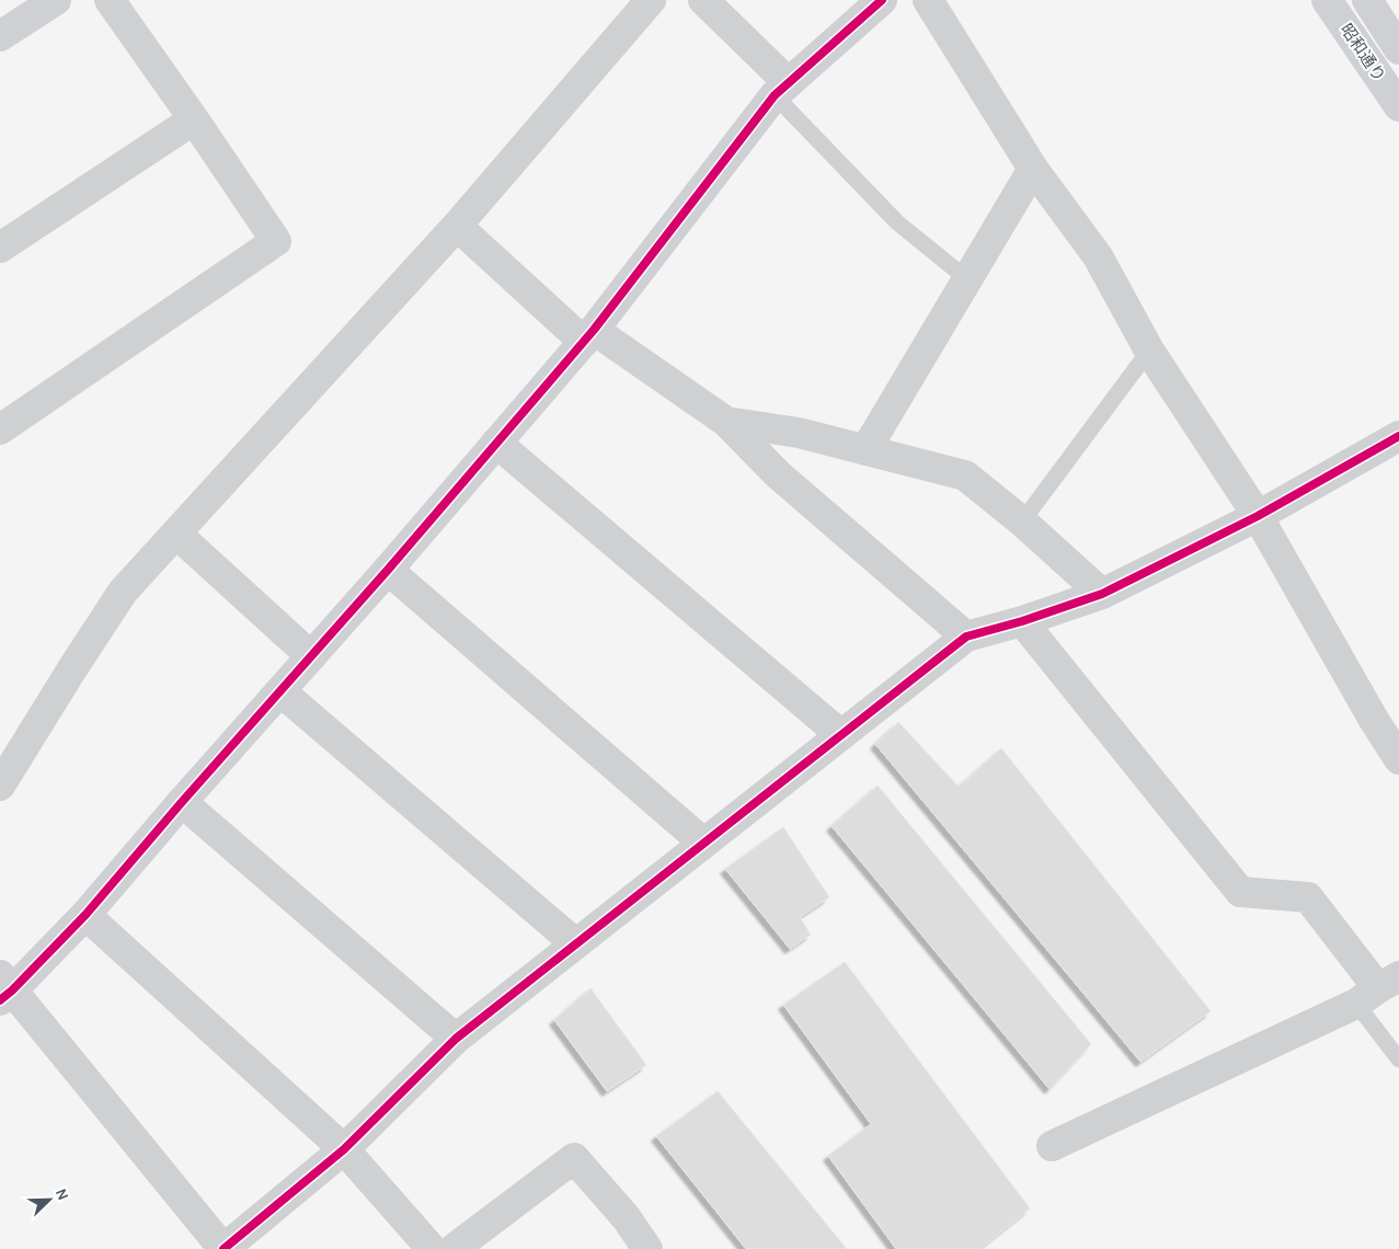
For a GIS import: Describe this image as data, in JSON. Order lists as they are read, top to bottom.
{
  "streets": {
    "street": ["昭和通り"]
  },
  "north": "top right"
}
